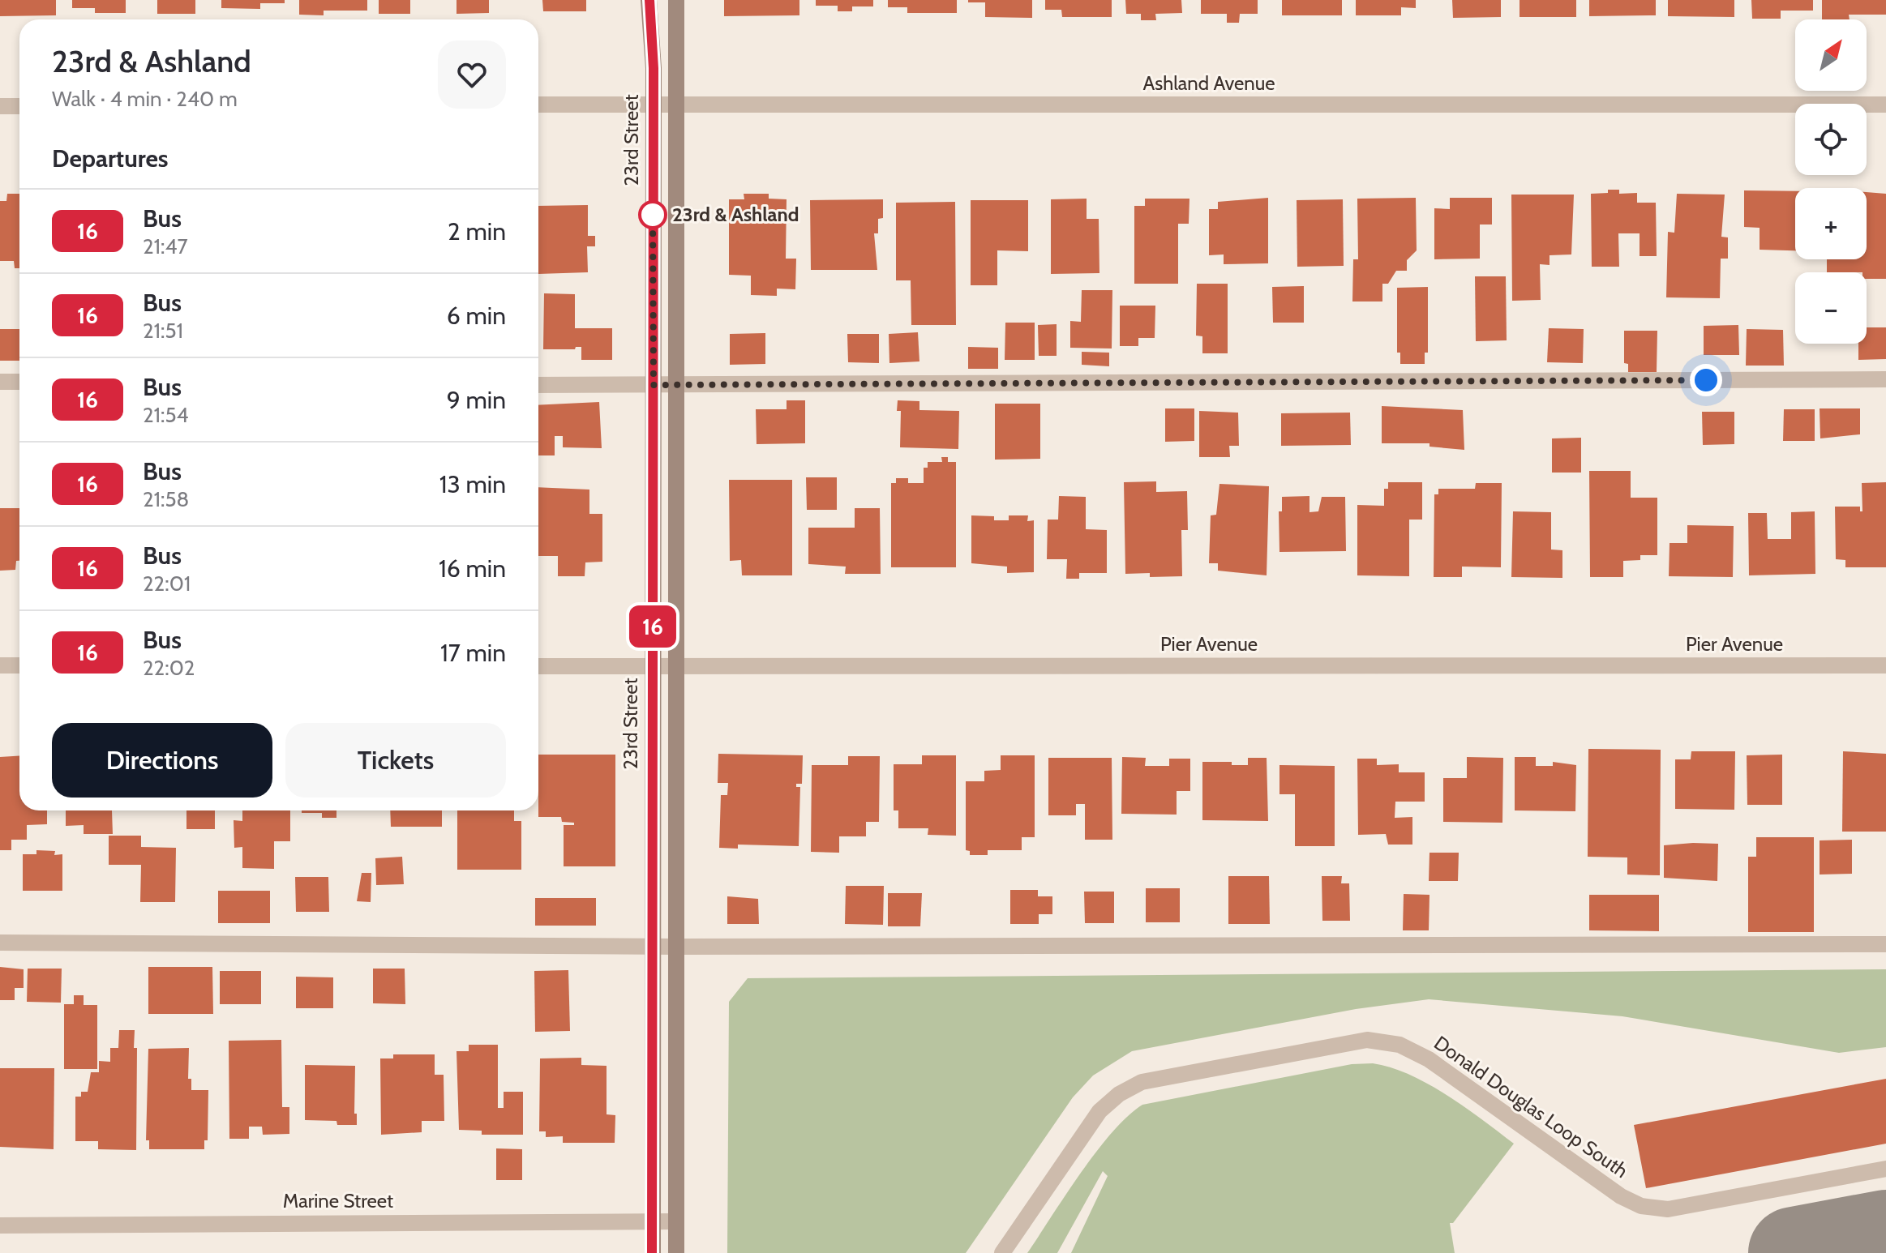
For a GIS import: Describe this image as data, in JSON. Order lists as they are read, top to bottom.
{
  "streets": {
    "street": [
      "Ashland Avenue",
      "23rd Street",
      "Pier Avenue",
      "Donald Douglas Loop South",
      "Marine Street"
    ]
  },
  "crossings": [
    ["Ashland Avenue", "23rd Street"],
    ["23rd Street", "Pier Avenue"],
    ["23rd Street", "Marine Street"]
  ],
  "places": ["23rd & Ashland"],
  "lines": ["bus line 16"],
  "north": "top right",
  "page": {
    "on_map": "16",
    "map_buttons": ["+", "−"],
    "heading": [
      ["23rd & Ashland", "Walk · 4 min · 240 m"],
      "Departures"
    ],
    "list": [
      {
        "mark": "16",
        "name": "Bus",
        "note": "21:47",
        "value": "2 min"
      },
      {
        "mark": "16",
        "name": "Bus",
        "note": "21:51",
        "value": "6 min"
      },
      {
        "mark": "16",
        "name": "Bus",
        "note": "21:54",
        "value": "9 min"
      },
      {
        "mark": "16",
        "name": "Bus",
        "note": "21:58",
        "value": "13 min"
      },
      {
        "mark": "16",
        "name": "Bus",
        "note": "22:01",
        "value": "16 min"
      },
      {
        "mark": "16",
        "name": "Bus",
        "note": "22:02",
        "value": "17 min"
      }
    ],
    "buttons": ["Directions", "Tickets"]
  }
}
